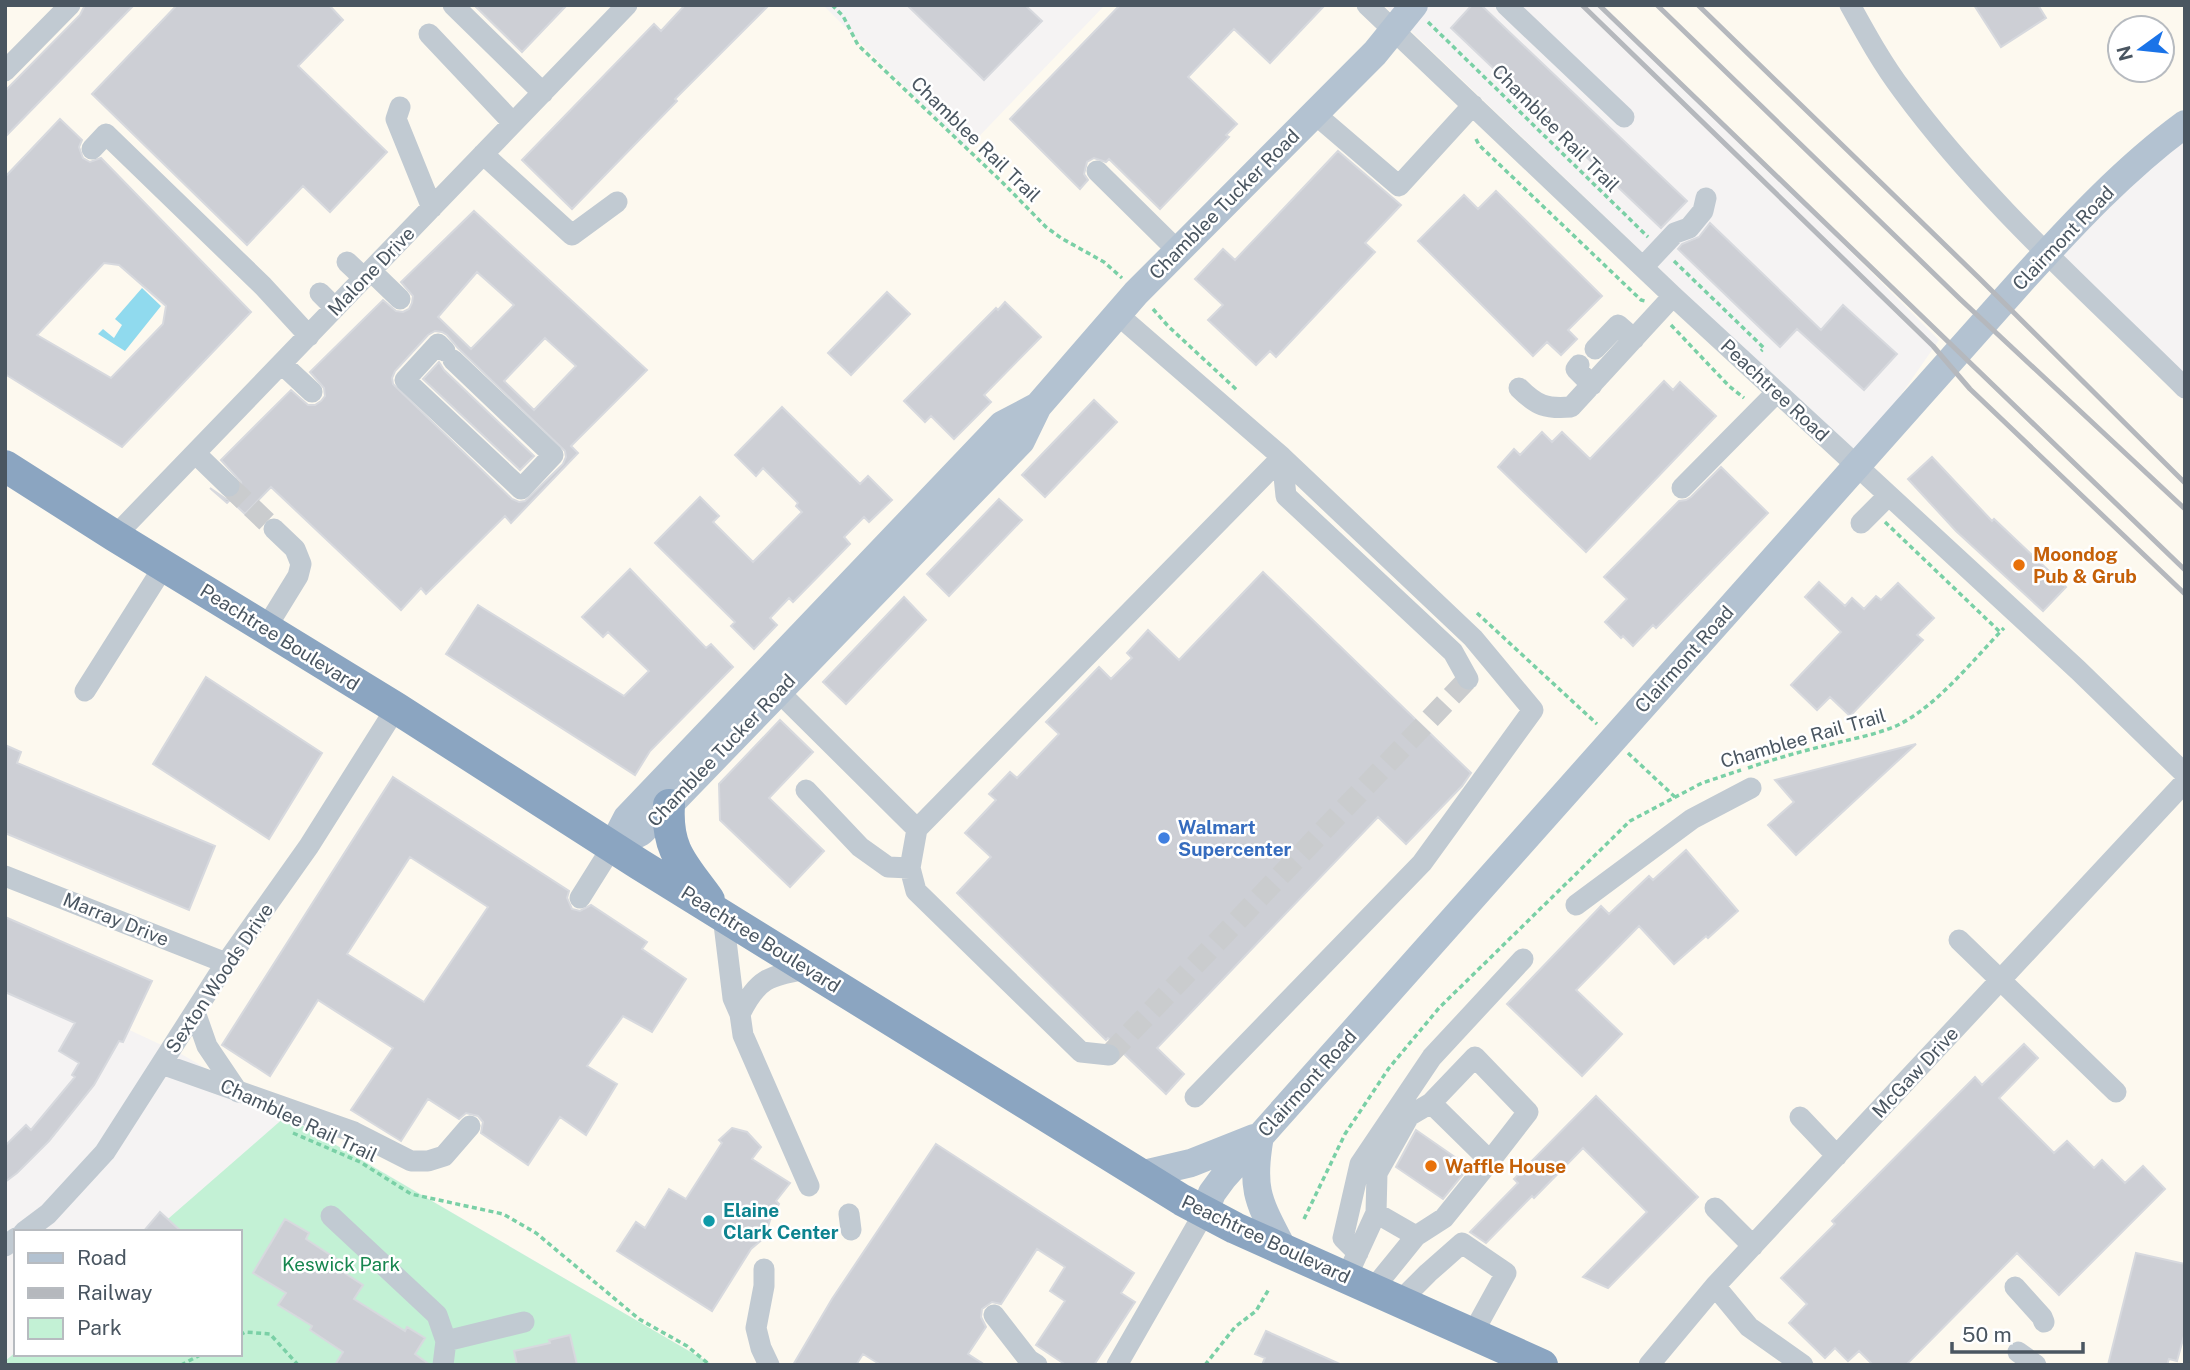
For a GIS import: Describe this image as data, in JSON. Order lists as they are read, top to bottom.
{
  "streets": {
    "highway": ["Peachtree Boulevard"],
    "main road": ["Chamblee Tucker Road", "Clairmont Road"],
    "street": [
      "Malone Drive",
      "Peachtree Road",
      "Marray Drive",
      "Sexton Woods Drive",
      "McGaw Drive"
    ],
    "path": ["Chamblee Rail Trail"]
  },
  "crossings": [
    ["Chamblee Tucker Road", "Peachtree Road"],
    ["Chamblee Tucker Road", "Peachtree Boulevard"],
    ["Clairmont Road", "Peachtree Boulevard"],
    ["Malone Drive", "Peachtree Boulevard"],
    ["Peachtree Boulevard", "Sexton Woods Drive"],
    ["Marray Drive", "Sexton Woods Drive"]
  ],
  "parks": ["Keswick Park"],
  "places": [
    "Moondog Pub & Grub",
    "Walmart Supercenter",
    "Waffle House",
    "Elaine Clark Center"
  ],
  "legend": ["Road", "Railway", "Park"],
  "scale_bar": "50 m",
  "north": "left"
}
